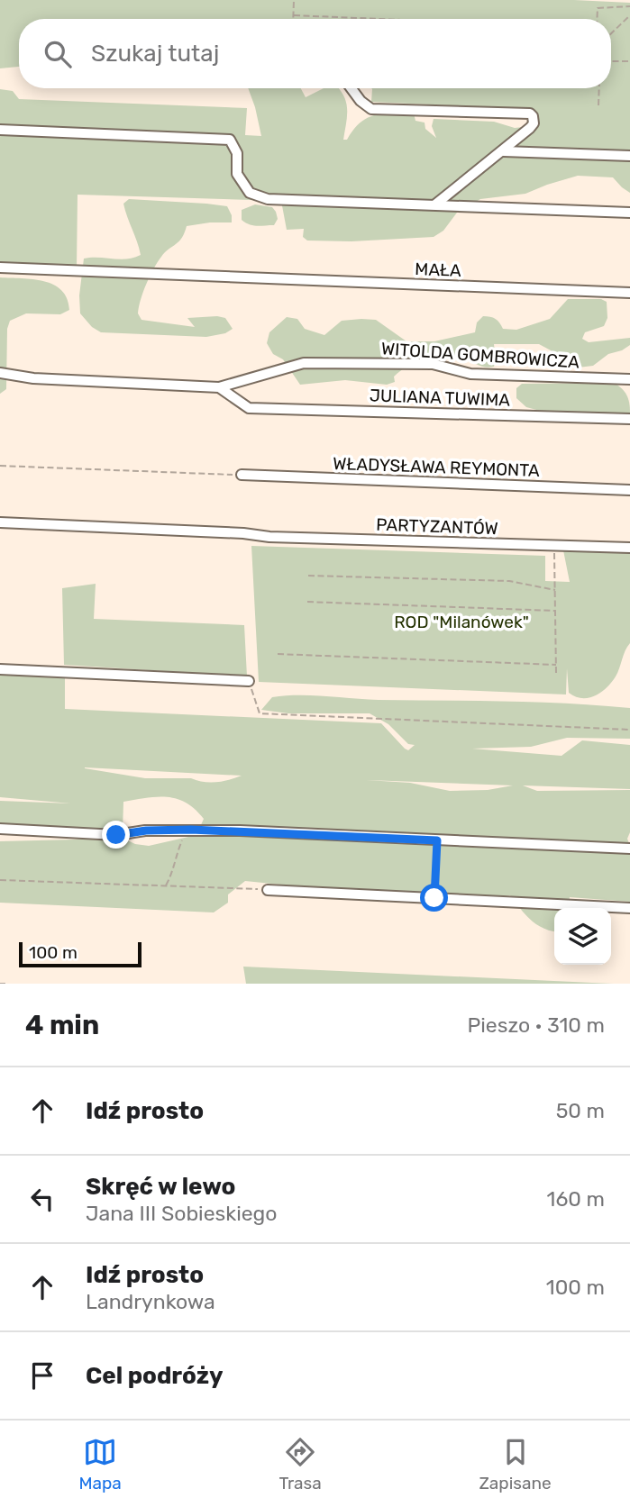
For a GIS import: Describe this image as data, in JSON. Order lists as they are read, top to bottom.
{
  "streets": {
    "street": [
      "MAŁA",
      "WITOLDA GOMBROWICZA",
      "JULIANA TUWIMA",
      "WŁADYSŁAWA REYMONTA",
      "PARTYZANTÓW"
    ]
  },
  "crossings": [
    ["WITOLDA GOMBROWICZA", "JULIANA TUWIMA"]
  ],
  "parks": ["ROD \"Milanówek\""],
  "scale_bar": "100 m",
  "page": {
    "search": "Szukaj tutaj",
    "scale": "100 m",
    "heading": ["4 min", "Pieszo · 310 m"],
    "list": [
      ["Idź prosto", "50 m"],
      ["Skręć w lewo", "Jana III Sobieskiego", "160 m"],
      ["Idź prosto", "Landrynkowa", "100 m"],
      "Cel podróży"
    ],
    "nav": ["Mapa", "Trasa", "Zapisane"]
  }
}
